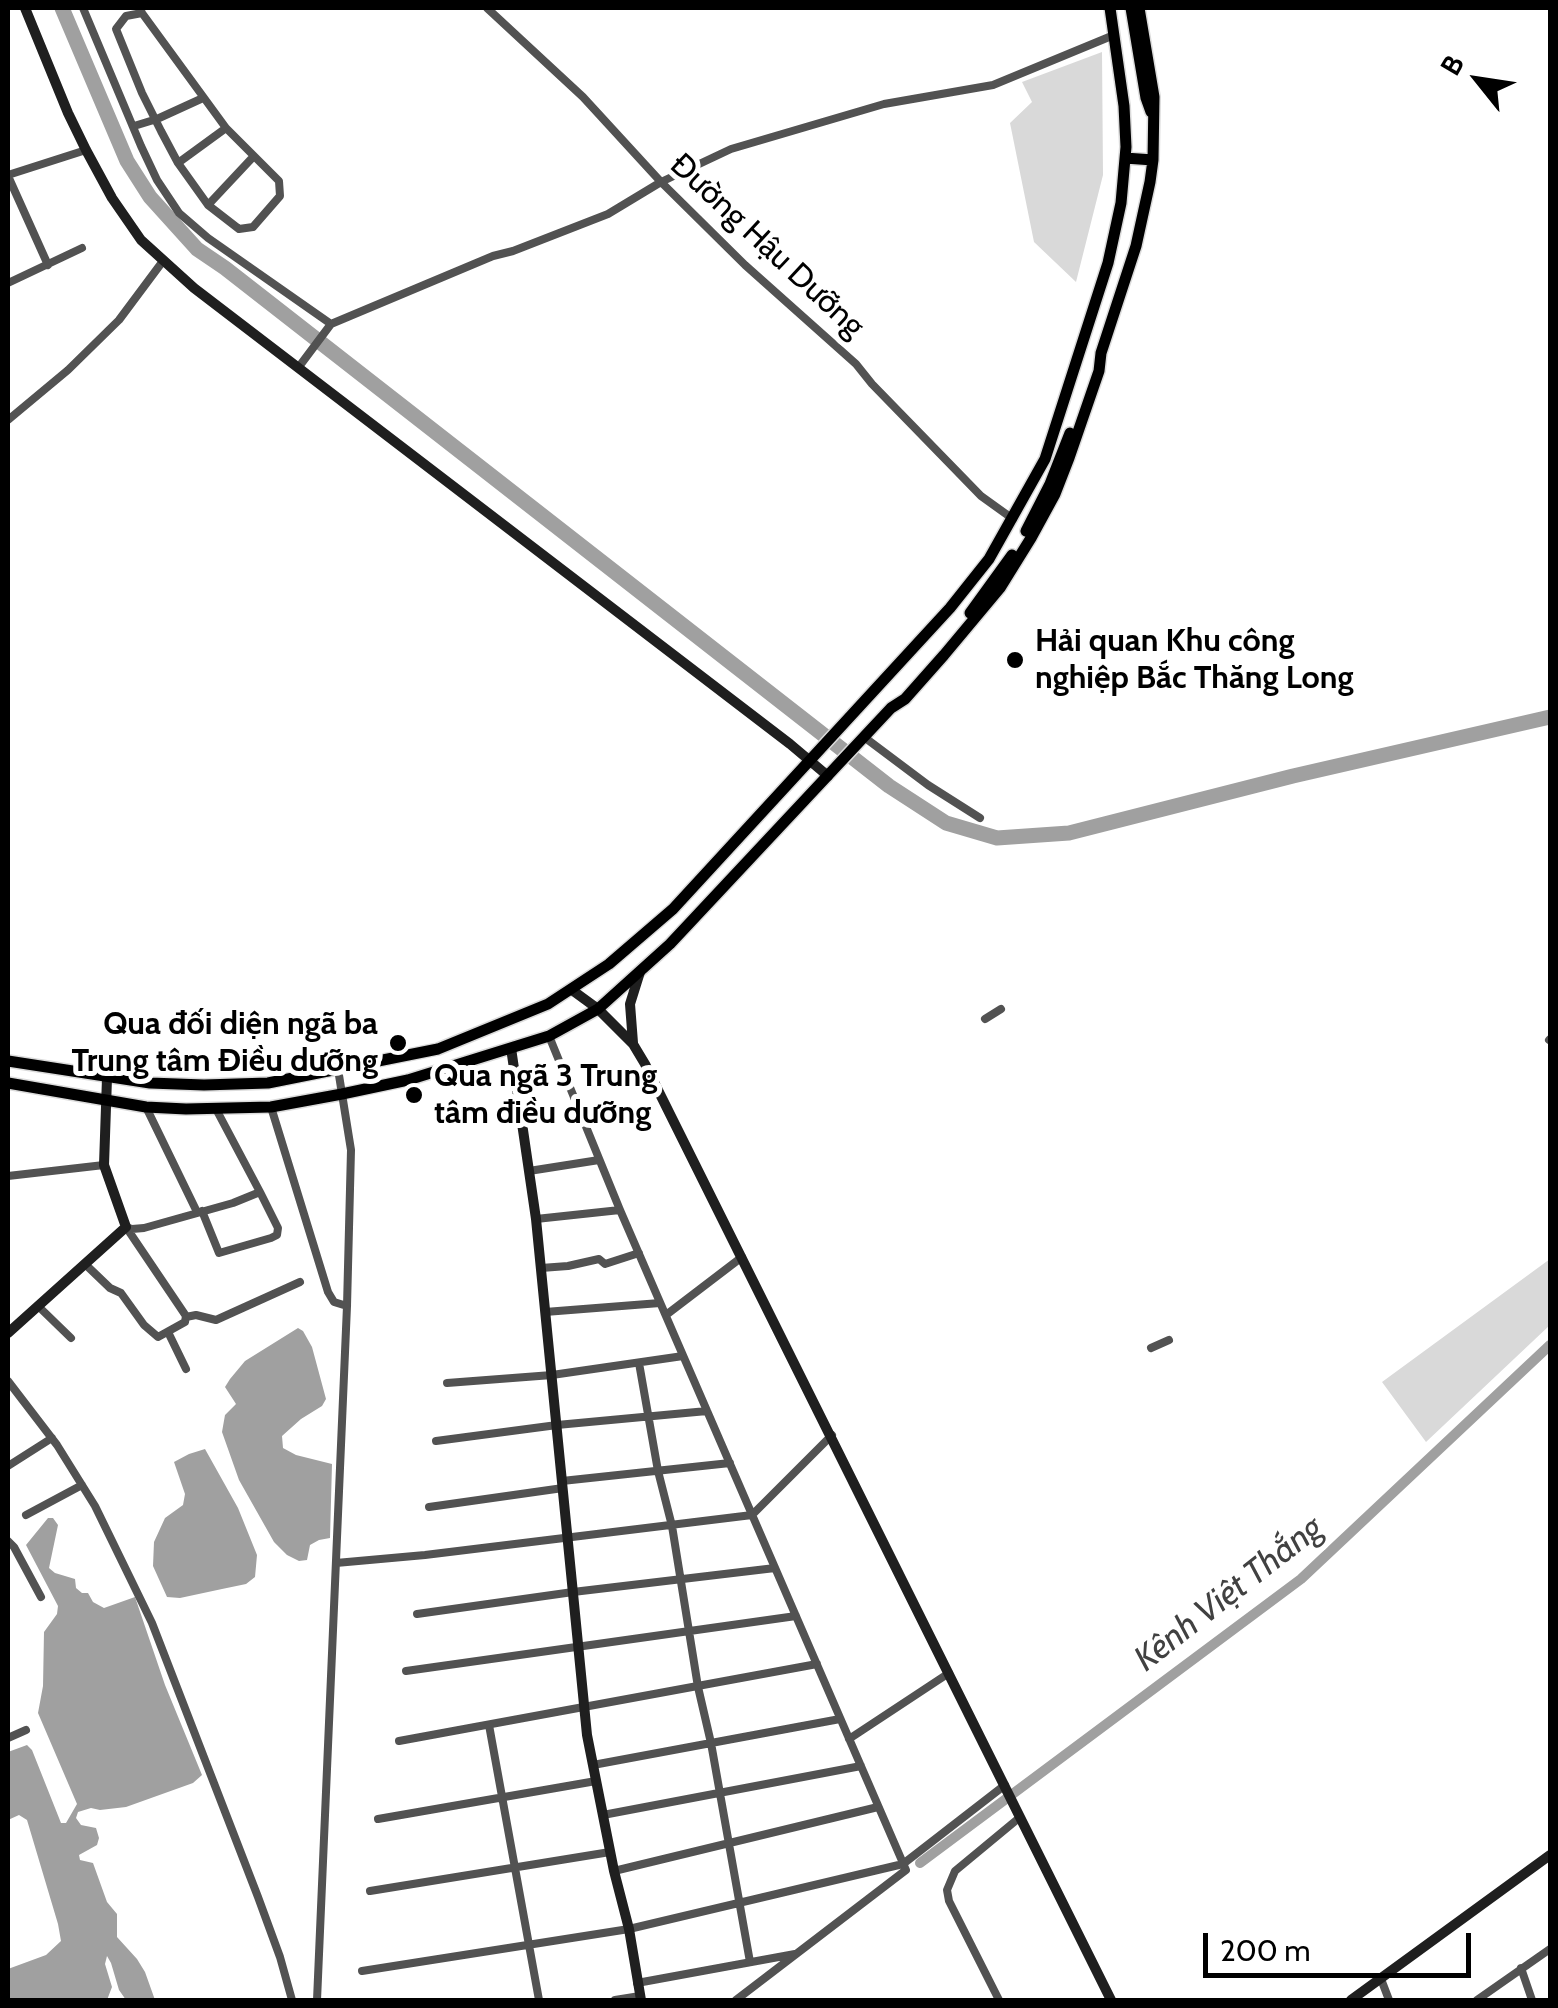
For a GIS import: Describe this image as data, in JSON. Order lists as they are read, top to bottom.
{
  "streets": {
    "street": ["Đường Hậu Dưỡng"]
  },
  "water": ["Kênh Việt Thắng"],
  "places": ["Hải quan Khu công nghiệp Bắc Thăng Long", "Qua đối diện ngã ba Trung tâm Điều dưỡng", "Qua ngã 3 Trung tâm điều dưỡng"],
  "scale_bar": "200 m",
  "north": "top left"
}
